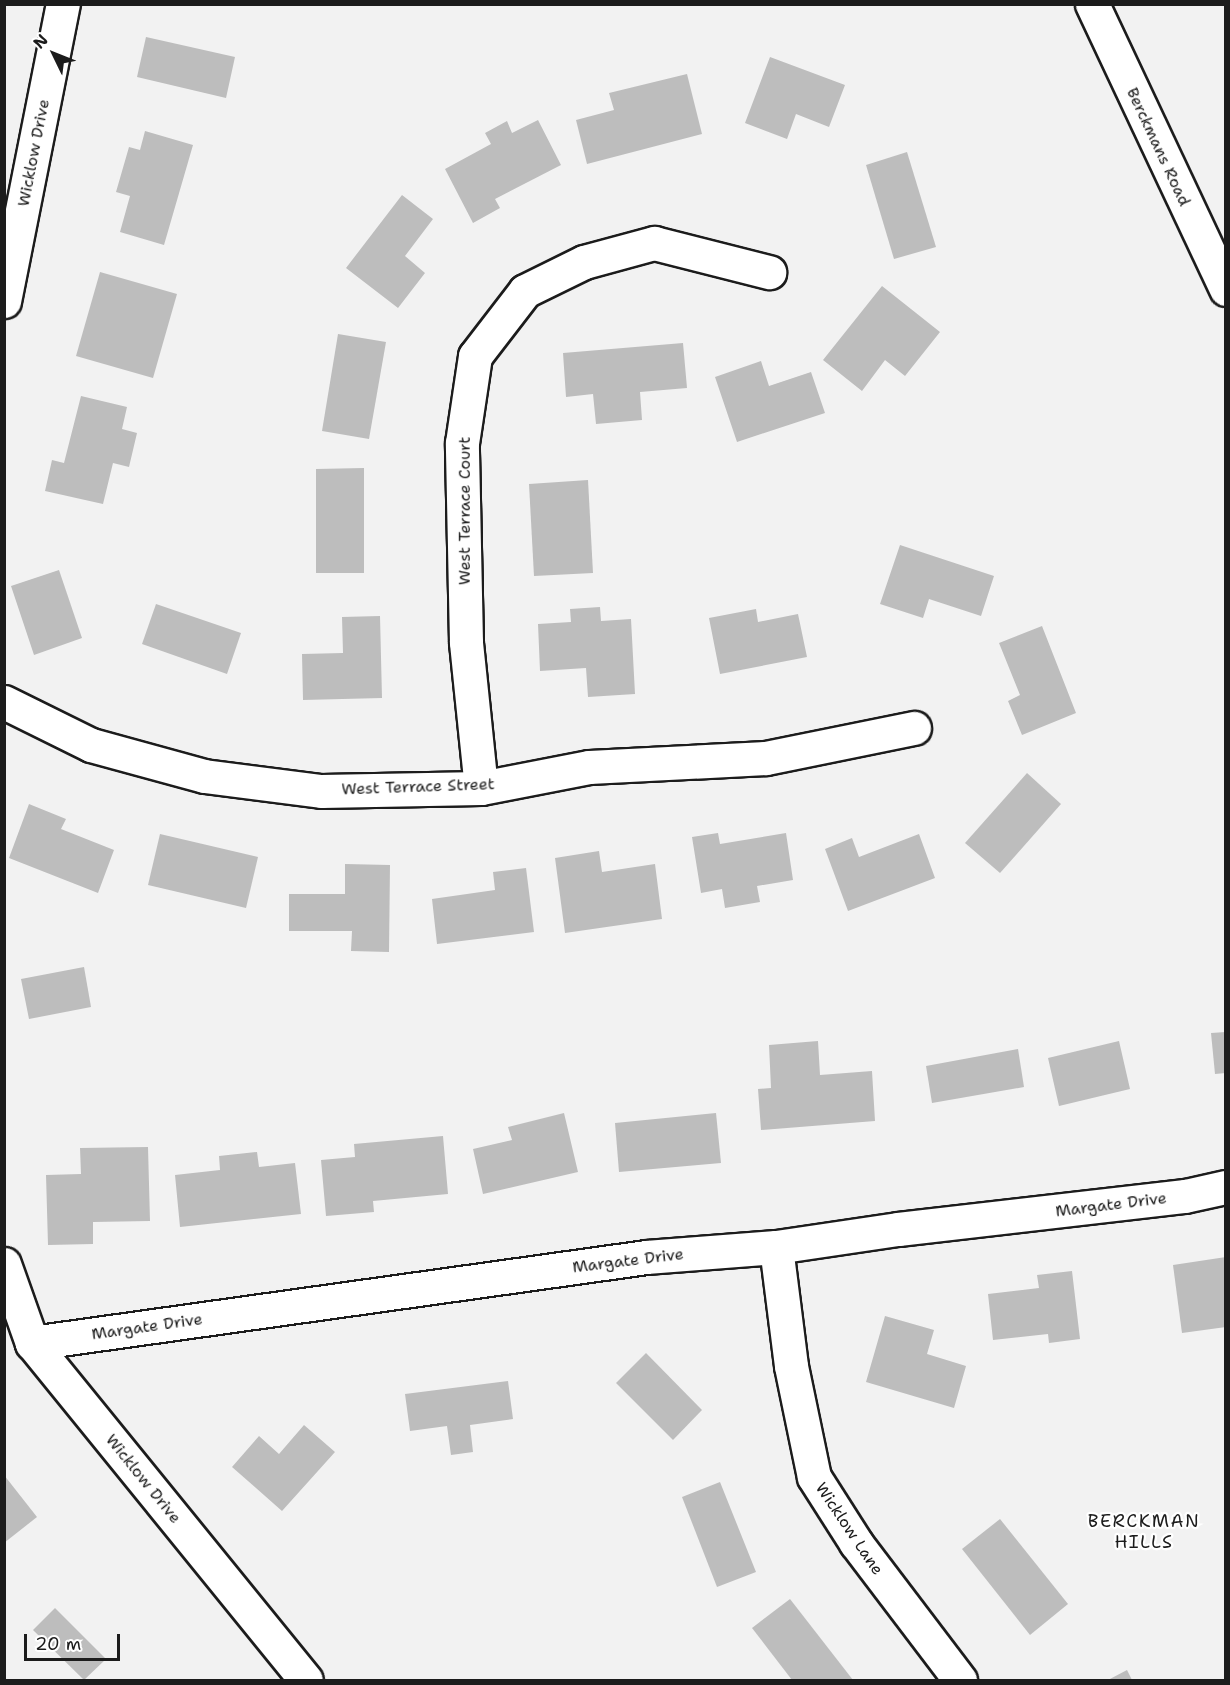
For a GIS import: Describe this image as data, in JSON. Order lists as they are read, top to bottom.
{
  "streets": {
    "street": [
      "Berckmans Road",
      "Wicklow Drive",
      "West Terrace Court",
      "West Terrace Street",
      "Margate Drive",
      "Wicklow Lane"
    ]
  },
  "crossings": [
    ["Wicklow Drive", "Margate Drive"],
    ["West Terrace Court", "West Terrace Street"],
    ["Margate Drive", "Wicklow Lane"]
  ],
  "districts": ["BERCKMAN HILLS"],
  "scale_bar": "20 m",
  "north": "top left"
}
